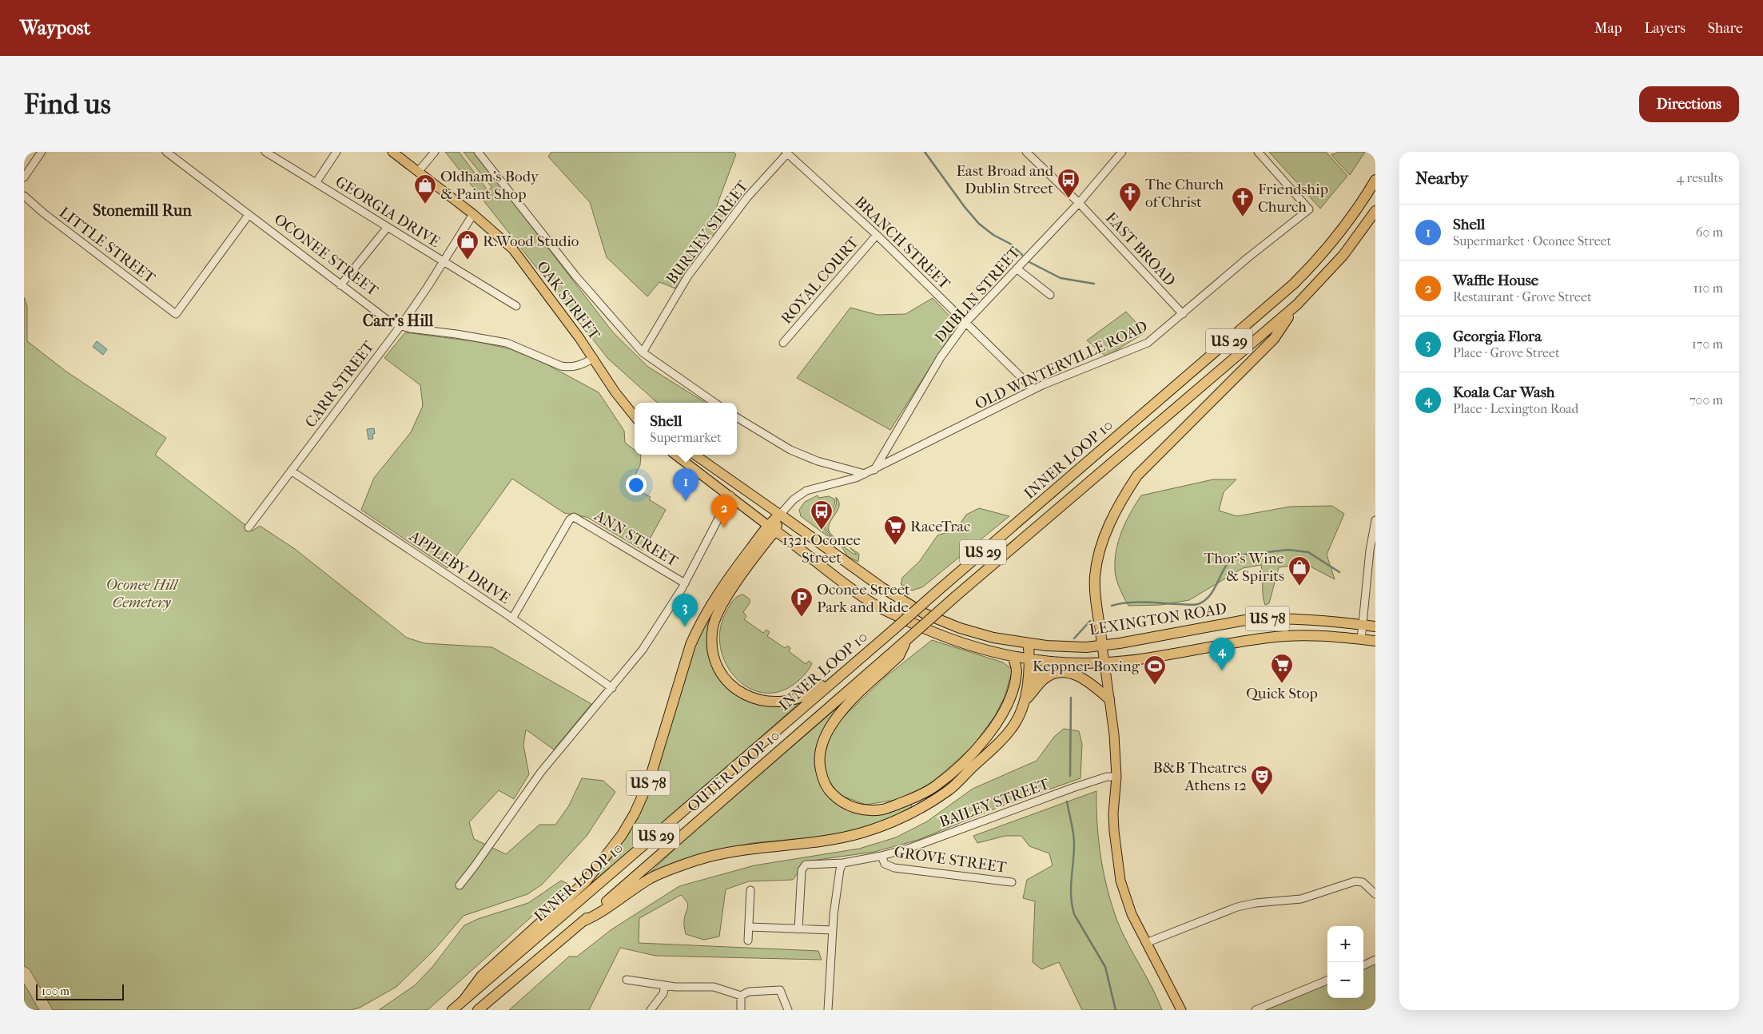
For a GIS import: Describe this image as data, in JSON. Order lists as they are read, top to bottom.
{
  "streets": {
    "highway": [
      "US 29",
      "INNER LOOP 10",
      "US 78",
      "LEXINGTON ROAD",
      "OUTER LOOP 10"
    ],
    "main road": ["OAK STREET"],
    "street": [
      "GEORGIA DRIVE",
      "BURNEY STREET",
      "BRANCH STREET",
      "LITTLE STREET",
      "EAST BROAD",
      "OCONEE STREET",
      "ROYAL COURT",
      "DUBLIN STREET",
      "OLD WINTERVILLE ROAD",
      "CARR STREET",
      "ANN STREET",
      "APPLEBY DRIVE",
      "BAILEY STREET",
      "GROVE STREET"
    ]
  },
  "crossings": [
    ["GEORGIA DRIVE", "CARR STREET"],
    ["BURNEY STREET", "BRANCH STREET"],
    ["BRANCH STREET", "ROYAL COURT"],
    ["BRANCH STREET", "DUBLIN STREET"],
    ["BRANCH STREET", "OLD WINTERVILLE ROAD"],
    ["LITTLE STREET", "OCONEE STREET"],
    ["EAST BROAD", "DUBLIN STREET"],
    ["EAST BROAD", "OLD WINTERVILLE ROAD"],
    ["OCONEE STREET", "OAK STREET"],
    ["OCONEE STREET", "CARR STREET"],
    ["DUBLIN STREET", "OLD WINTERVILLE ROAD"],
    ["OAK STREET", "CARR STREET"],
    ["OLD WINTERVILLE ROAD", "US 78"],
    ["CARR STREET", "APPLEBY DRIVE"],
    ["INNER LOOP 10", "US 78"],
    ["ANN STREET", "APPLEBY DRIVE"],
    ["US 78", "LEXINGTON ROAD"],
    ["BAILEY STREET", "GROVE STREET"]
  ],
  "districts": ["Stonemill Run", "Carr's Hill"],
  "parks": ["Oconee Hill Cemetery"],
  "places": {
    "bus stop": ["East Broad and Dublin Street", "1321 Oconee Street"],
    "shop": ["Oldham's Body & Paint Shop", "R.Wood Studio", "Thor's Wine & Spirits"],
    "church": ["The Church of Christ", "Friendship Church"],
    "supermarket": ["RaceTrac", "Quick Stop"],
    "parking": ["Oconee Street Park and Ride"],
    "sports": ["Keppner Boxing"],
    "theatre": ["B&B Theatres Athens 12"]
  },
  "scale_bar": "100 m",
  "page": {
    "header": "Waypost",
    "nav": ["Map", "Layers", "Share"],
    "buttons": "Directions",
    "title": "Find us",
    "heading": ["Nearby", "4 results"],
    "list": [
      {
        "mark": "1",
        "name": "Shell",
        "note": "Supermarket · Oconee Street",
        "value": "60 m"
      },
      {
        "mark": "2",
        "name": "Waffle House",
        "note": "Restaurant · Grove Street",
        "value": "110 m"
      },
      {
        "mark": "3",
        "name": "Georgia Flora",
        "note": "Place · Grove Street",
        "value": "170 m"
      },
      {
        "mark": "4",
        "name": "Koala Car Wash",
        "note": "Place · Lexington Road",
        "value": "700 m"
      }
    ],
    "popup": ["Shell", "Supermarket"],
    "pins": [
      "1",
      "2",
      "3",
      "4"
    ],
    "map_buttons": ["+", "−"],
    "scale": "100 m"
  }
}
